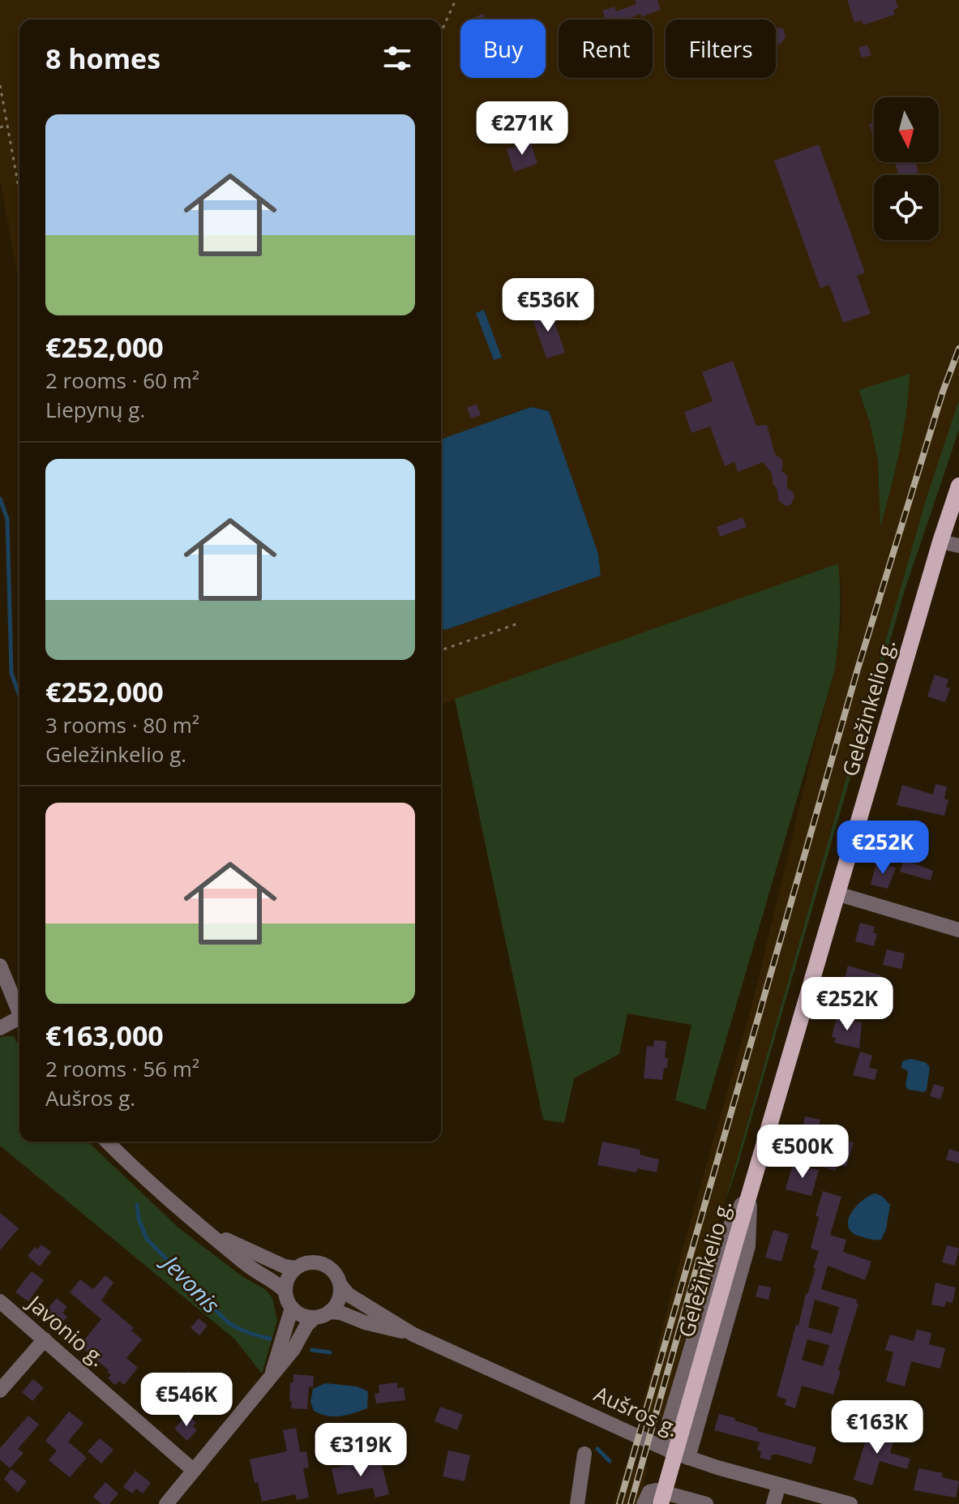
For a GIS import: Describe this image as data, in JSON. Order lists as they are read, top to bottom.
{
  "streets": {
    "main road": ["Geležinkelio g."],
    "street": ["Javonio g.", "Aušros g."]
  },
  "water": ["Jevonis"],
  "north": "bottom",
  "page": {
    "chip": ["Buy", "Rent", "Filters"],
    "heading": "8 homes",
    "list": [
      {
        "name": "€252,000",
        "note": "2 rooms · 60 m² · Liepynų g."
      },
      {
        "name": "€252,000",
        "note": "3 rooms · 80 m² · Geležinkelio g."
      },
      {
        "name": "€163,000",
        "note": "2 rooms · 56 m² · Aušros g."
      }
    ],
    "price": [
      "€271K",
      "€536K",
      "€252K",
      "€252K",
      "€500K",
      "€546K",
      "€163K",
      "€319K"
    ]
  }
}
